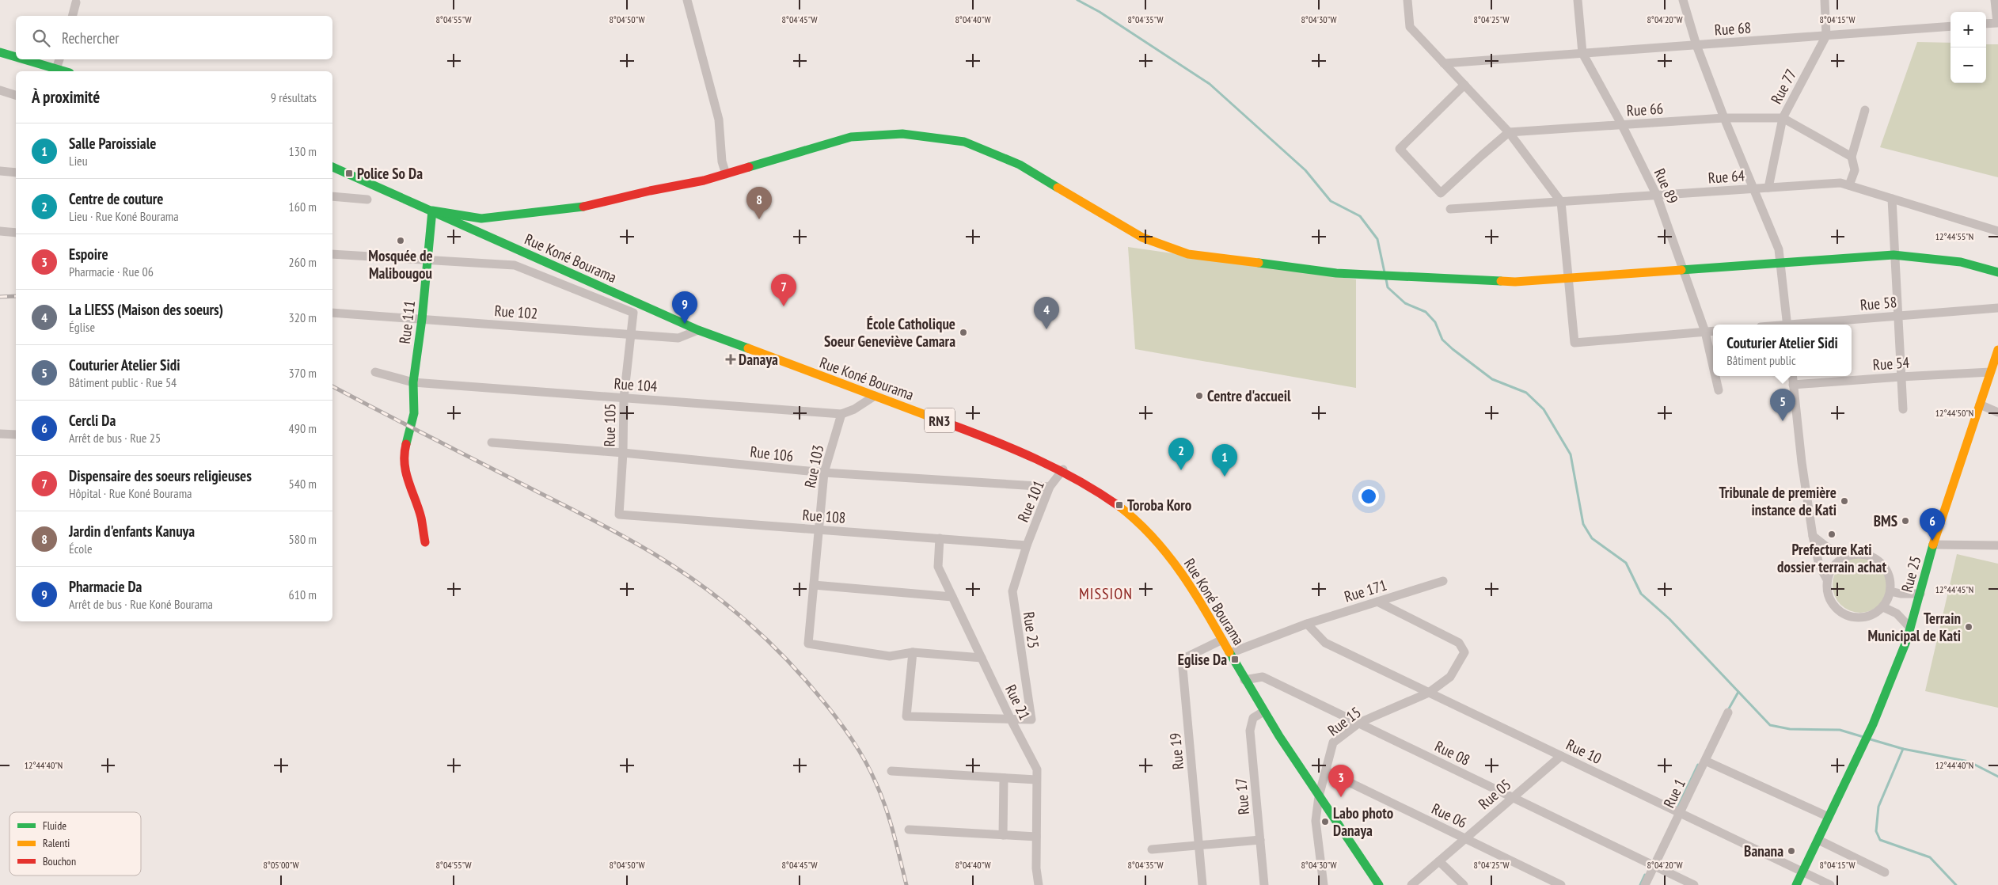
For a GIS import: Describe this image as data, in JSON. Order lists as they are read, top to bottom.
{
  "streets": {
    "main road": [
      "Rue Koné Bourama",
      "Rue 111",
      "RN3",
      "Rue 25"
    ],
    "street": [
      "Rue 68",
      "Rue 77",
      "Rue 66",
      "Rue 64",
      "Rue 89",
      "Rue 58",
      "Rue 102",
      "Rue 54",
      "Rue 104",
      "Rue 105",
      "Rue 106",
      "Rue 103",
      "Rue 101",
      "Rue 108",
      "Rue 171",
      "Rue 21",
      "Rue 15",
      "Rue 19",
      "Rue 10",
      "Rue 08",
      "Rue 1",
      "Rue 05",
      "Rue 17",
      "Rue 06"
    ]
  },
  "crossings": [
    ["Rue 68", "Rue 77"],
    ["Rue 68", "Rue 89"],
    ["Rue 77", "Rue 66"],
    ["Rue 77", "Rue 64"],
    ["Rue 66", "Rue 89"],
    ["Rue 64", "Rue 89"],
    ["Rue Koné Bourama", "Rue 102"],
    ["Rue Koné Bourama", "Rue 111"],
    ["Rue Koné Bourama", "Rue 104"],
    ["Rue Koné Bourama", "Rue 101"],
    ["Rue Koné Bourama", "Rue 171"],
    ["Rue Koné Bourama", "Rue 15"],
    ["Rue Koné Bourama", "Rue 19"],
    ["Rue Koné Bourama", "Rue 08"],
    ["Rue Koné Bourama", "Rue 17"],
    ["Rue 102", "Rue 111"],
    ["Rue 102", "Rue 105"],
    ["Rue 111", "Rue 104"],
    ["Rue 111", "Rue 105"],
    ["Rue 54", "Rue 25"],
    ["Rue 104", "Rue 105"],
    ["Rue 104", "Rue 103"],
    ["Rue 105", "Rue 106"],
    ["Rue 105", "Rue 108"],
    ["Rue 106", "Rue 103"],
    ["Rue 106", "Rue 101"],
    ["Rue 103", "Rue 108"],
    ["Rue 101", "Rue 108"],
    ["Rue 101", "Rue 25"],
    ["Rue 108", "Rue 25"],
    ["Rue 108", "Rue 21"],
    ["Rue 25", "Rue 21"],
    ["Rue 25", "Rue 10"],
    ["Rue 171", "Rue 15"],
    ["Rue 171", "Rue 10"],
    ["Rue 15", "Rue 10"],
    ["Rue 15", "Rue 08"],
    ["Rue 15", "Rue 06"],
    ["Rue 10", "Rue 1"],
    ["Rue 10", "Rue 05"],
    ["Rue 08", "Rue 1"],
    ["Rue 08", "Rue 05"],
    ["Rue 05", "Rue 06"]
  ],
  "districts": ["MISSION"],
  "places": {
    "transit": ["Police So Da", "Toroba Koro", "Eglise Da"],
    "other": [
      "Mosquée de Malibougou",
      "École Catholique Soeur Geneviève Camara",
      "Centre d'accueil",
      "Tribunale de première instance de Kati",
      "BMS",
      "Prefecture Kati dossier terrain achat",
      "Terrain Municipal de Kati",
      "Labo photo Danaya",
      "Banana"
    ],
    "health": ["Danaya"]
  },
  "legend": ["Fluide", "Ralenti", "Bouchon"],
  "page": {
    "map_buttons": ["+", "−"],
    "search": "Rechercher",
    "heading": ["À proximité", "9 résultats"],
    "list": [
      {
        "mark": "1",
        "name": "Salle Paroissiale",
        "note": "Lieu",
        "value": "130 m"
      },
      {
        "mark": "2",
        "name": "Centre de couture",
        "note": "Lieu · Rue Koné Bourama",
        "value": "160 m"
      },
      {
        "mark": "3",
        "name": "Espoire",
        "note": "Pharmacie · Rue 06",
        "value": "260 m"
      },
      {
        "mark": "4",
        "name": "La LIESS (Maison des soeurs)",
        "note": "Église",
        "value": "320 m"
      },
      {
        "mark": "5",
        "name": "Couturier Atelier Sidi",
        "note": "Bâtiment public · Rue 54",
        "value": "370 m"
      },
      {
        "mark": "6",
        "name": "Cercli Da",
        "note": "Arrêt de bus · Rue 25",
        "value": "490 m"
      },
      {
        "mark": "7",
        "name": "Dispensaire des soeurs religieuses",
        "note": "Hôpital · Rue Koné Bourama",
        "value": "540 m"
      },
      {
        "mark": "8",
        "name": "Jardin d'enfants Kanuya",
        "note": "École",
        "value": "580 m"
      },
      {
        "mark": "9",
        "name": "Pharmacie Da",
        "note": "Arrêt de bus · Rue Koné Bourama",
        "value": "610 m"
      }
    ],
    "pins": [
      "8",
      "7",
      "9",
      "4",
      "5",
      "2",
      "1",
      "6",
      "3"
    ],
    "popup": ["Couturier Atelier Sidi", "Bâtiment public"]
  },
  "coordinates": [
    "8°04'55\"W",
    "8°04'50\"W",
    "8°04'45\"W",
    "8°04'40\"W",
    "8°04'35\"W",
    "8°04'30\"W",
    "8°04'25\"W",
    "8°04'20\"W",
    "8°04'15\"W",
    "12°44'55\"N",
    "12°44'50\"N",
    "12°44'45\"N",
    "12°44'40\"N",
    "8°05'00\"W"
  ]
}
